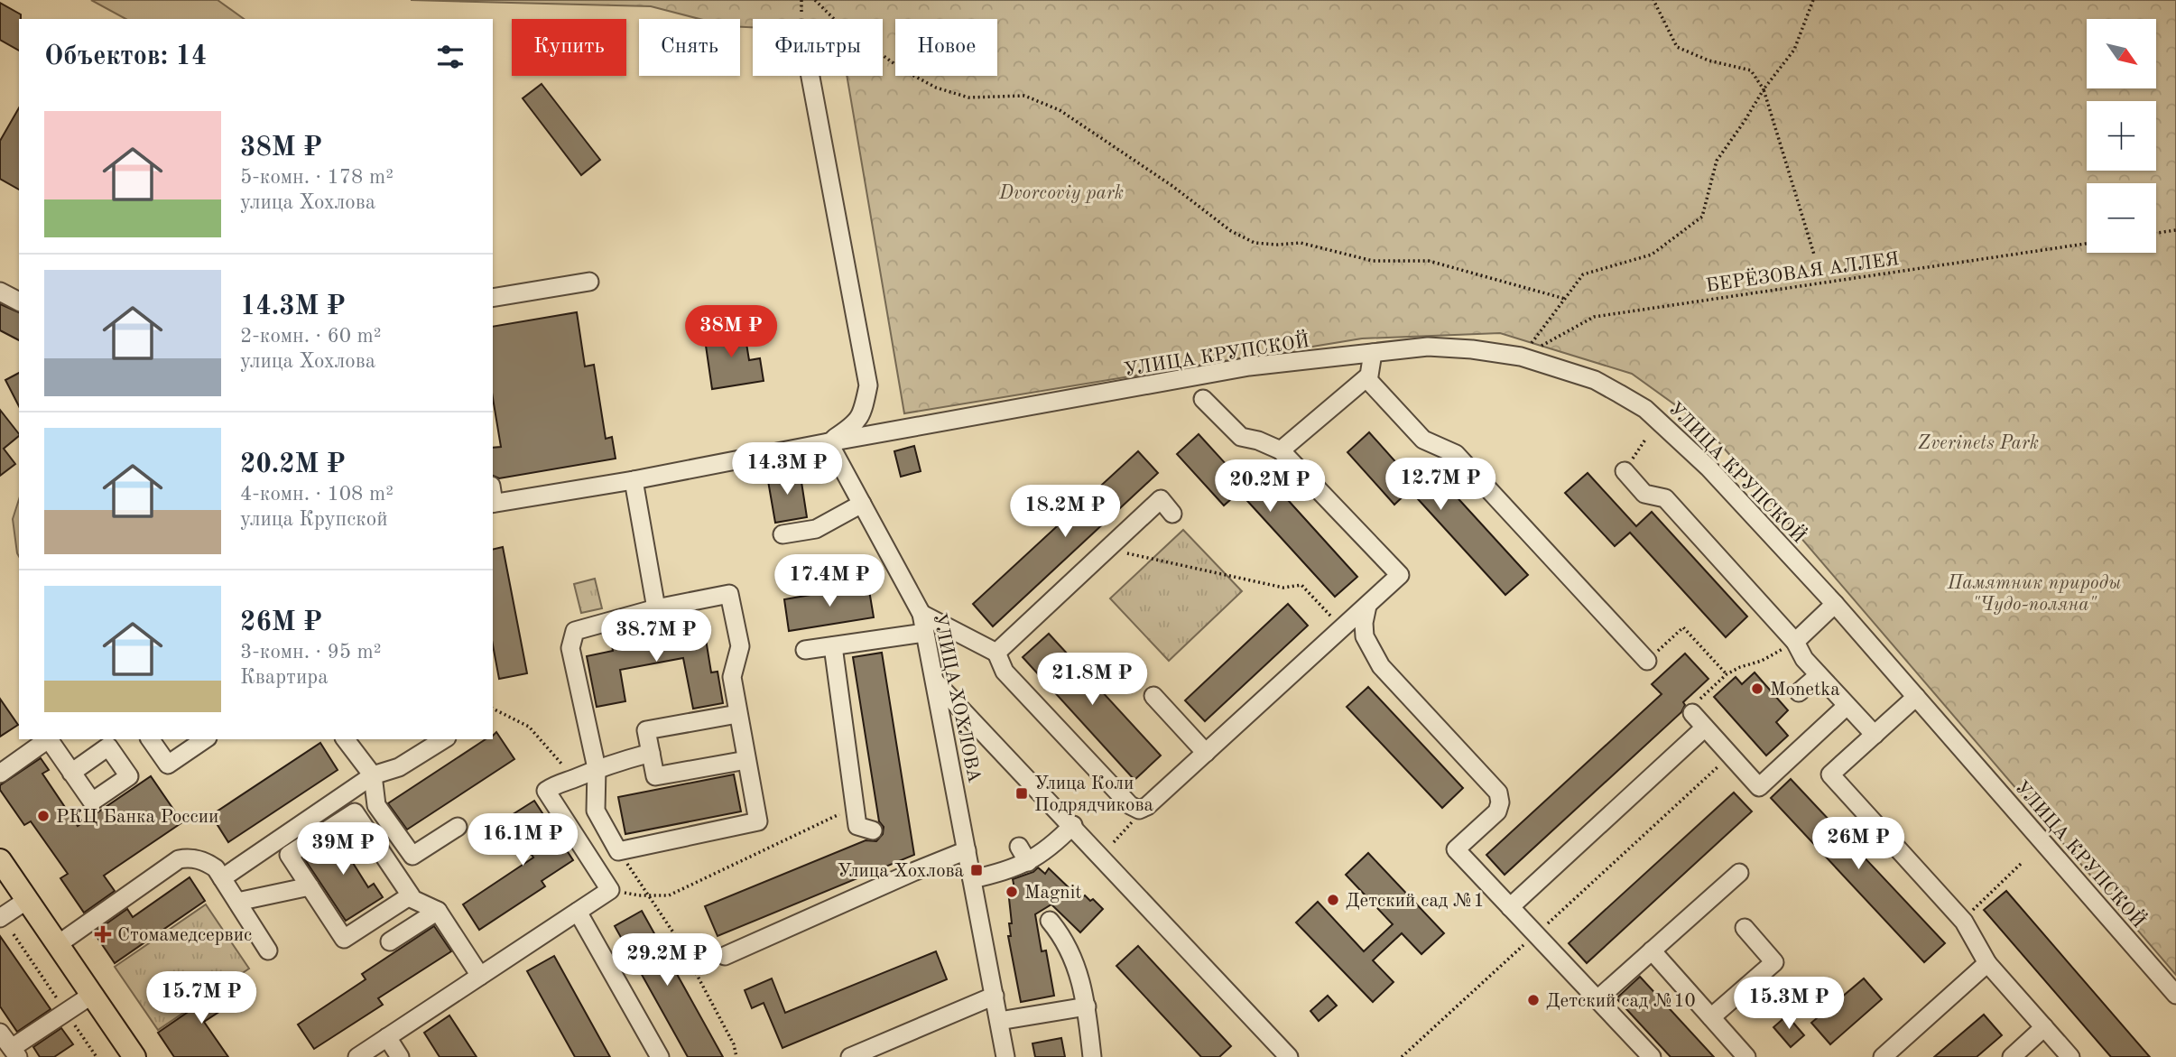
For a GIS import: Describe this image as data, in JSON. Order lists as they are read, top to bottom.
{
  "streets": {
    "street": ["УЛИЦА КРУПСКОЙ", "УЛИЦА ХОХЛОВА"],
    "path": ["БЕРЁЗОВАЯ АЛЛЕЯ"]
  },
  "crossings": [
    ["БЕРЁЗОВАЯ АЛЛЕЯ", "УЛИЦА КРУПСКОЙ"],
    ["УЛИЦА КРУПСКОЙ", "УЛИЦА ХОХЛОВА"]
  ],
  "parks": ["Dvorcoviy park", "Zverinets Park", "Памятник природы \"Чудо-поляна\""],
  "places": {
    "other": [
      "Monetka",
      "РКЦ Банка России",
      "Magnit",
      "Детский сад №1",
      "Детский сад №10"
    ],
    "transit": ["Улица Коли Подрядчикова", "Улица Хохлова"],
    "health": ["Стомамедсервис"]
  },
  "north": "bottom right",
  "page": {
    "map_buttons": ["+", "−"],
    "chip": [
      "Купить",
      "Снять",
      "Фильтры",
      "Новое"
    ],
    "heading": "Объектов: 14",
    "list": [
      {
        "name": "38M ₽",
        "note": "5-комн. · 178 m² · улица Хохлова"
      },
      {
        "name": "14.3M ₽",
        "note": "2-комн. · 60 m² · улица Хохлова"
      },
      {
        "name": "20.2M ₽",
        "note": "4-комн. · 108 m² · улица Крупской"
      },
      {
        "name": "26M ₽",
        "note": "3-комн. · 95 m² · Квартира"
      }
    ],
    "price": [
      "38M ₽",
      "14.3M ₽",
      "12.7M ₽",
      "20.2M ₽",
      "18.2M ₽",
      "17.4M ₽",
      "38.7M ₽",
      "21.8M ₽",
      "16.1M ₽",
      "26M ₽",
      "39M ₽",
      "29.2M ₽",
      "15.7M ₽",
      "15.3M ₽"
    ]
  }
}
